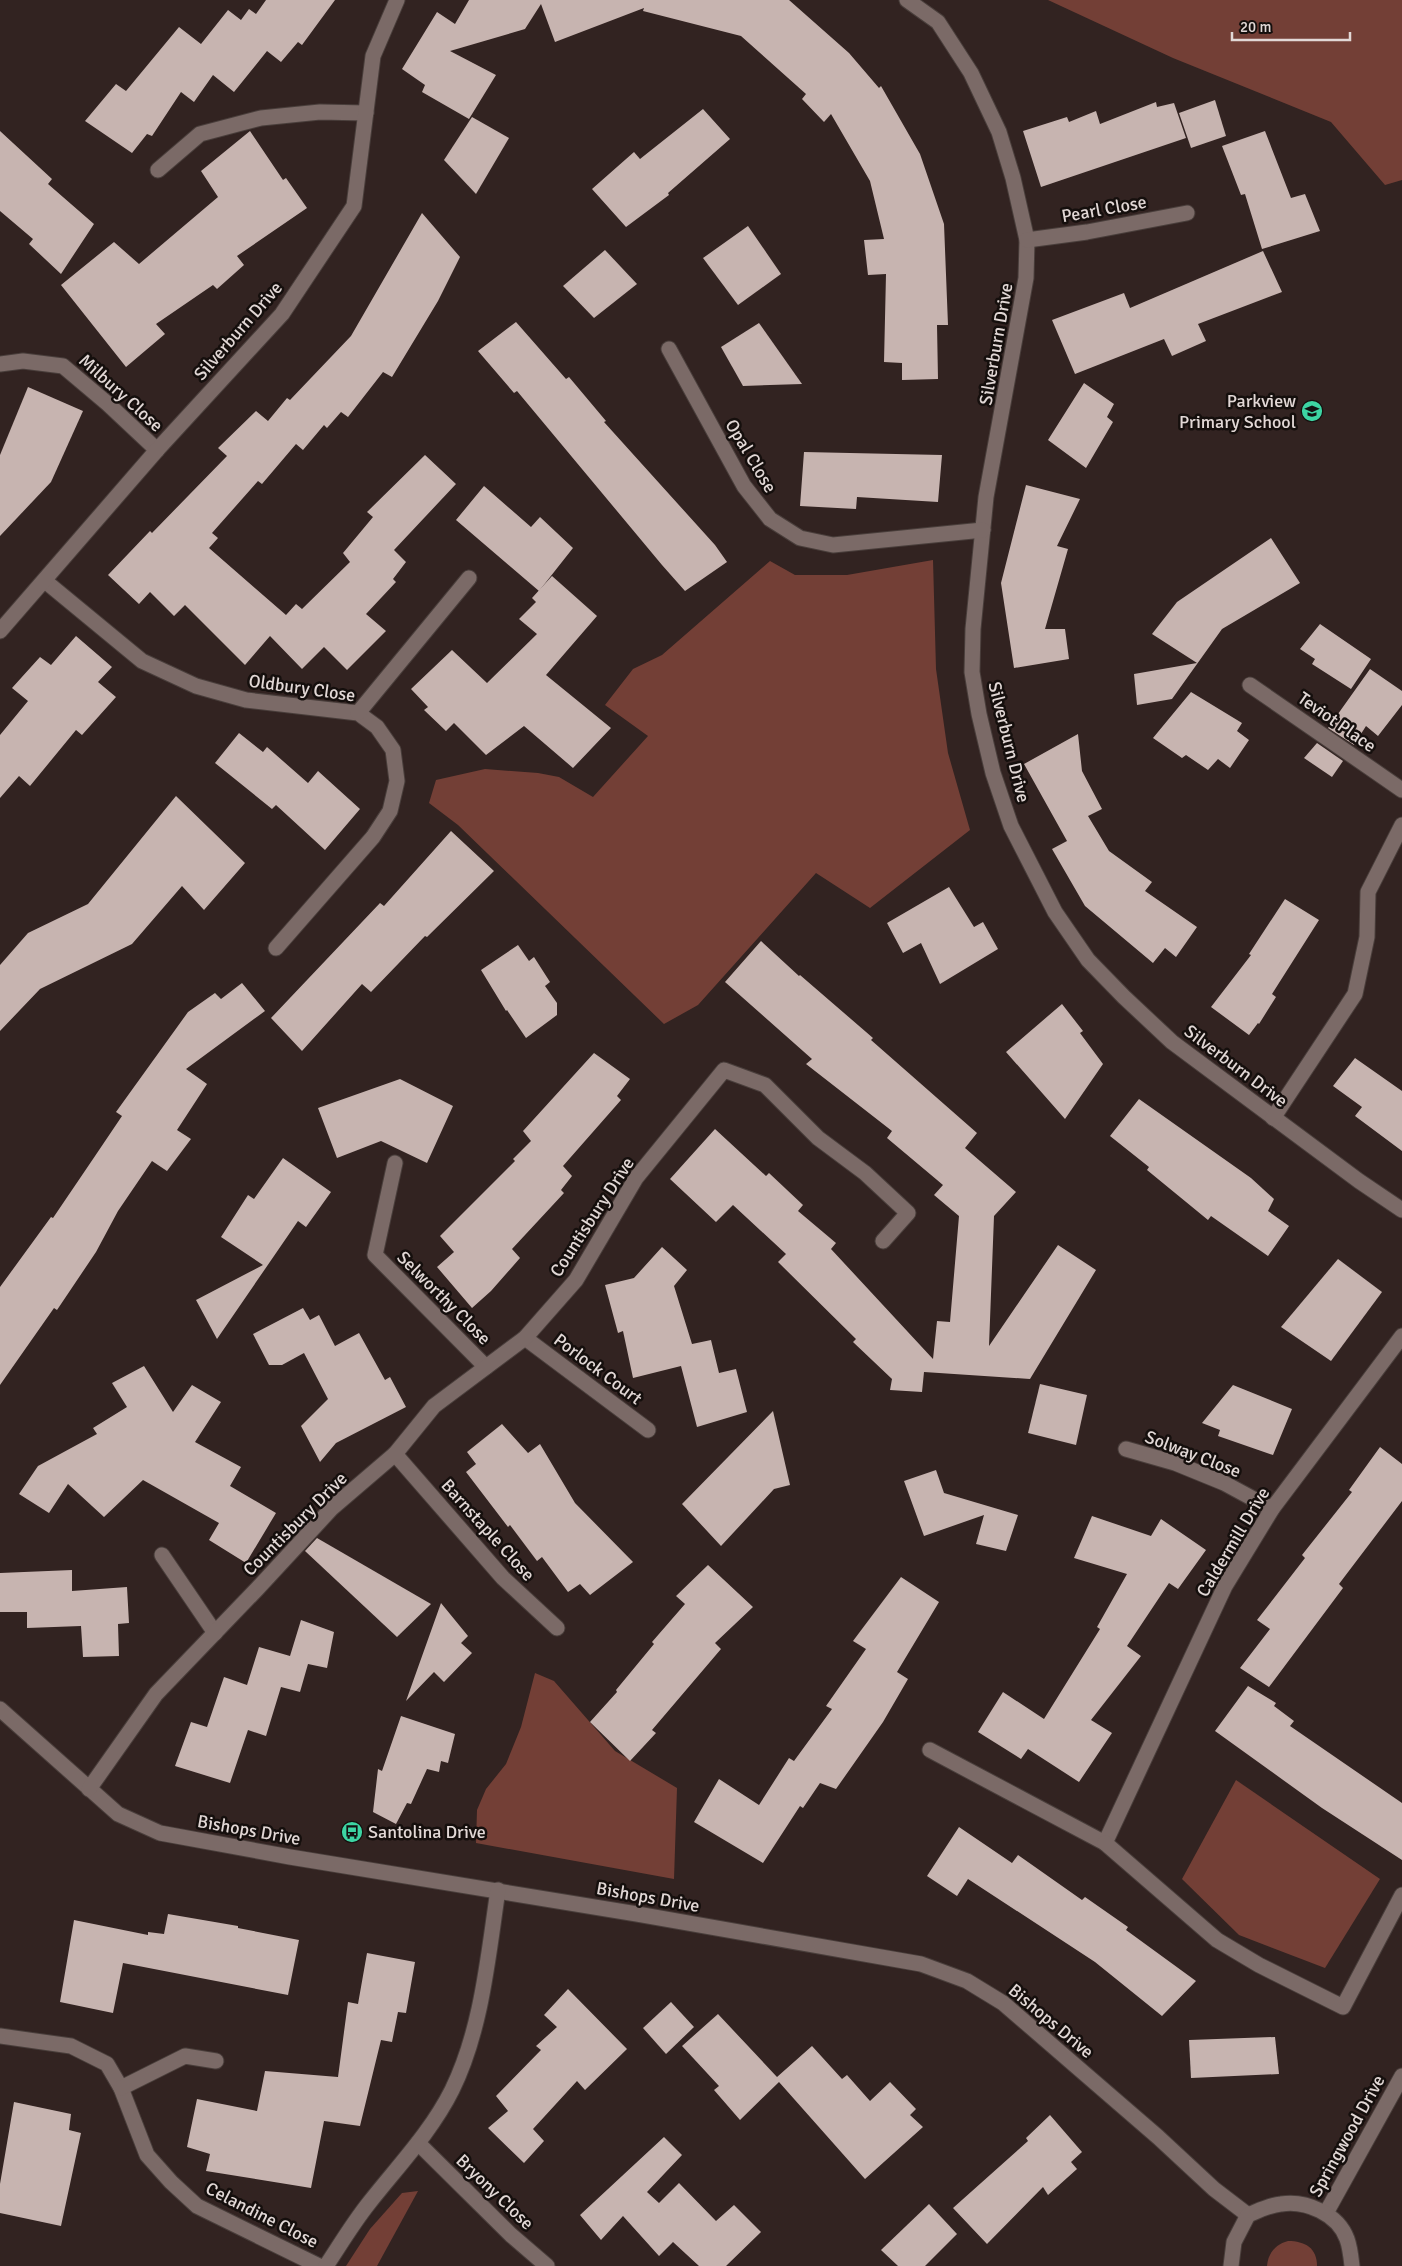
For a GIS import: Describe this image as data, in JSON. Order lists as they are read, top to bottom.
{
  "streets": {
    "street": [
      "Pearl Close",
      "Silverburn Drive",
      "Milbury Close",
      "Opal Close",
      "Oldbury Close",
      "Teviot Place",
      "Countisbury Drive",
      "Selworthy Close",
      "Porlock Court",
      "Solway Close",
      "Barnstaple Close",
      "Caldermill Drive",
      "Bishops Drive",
      "Springwood Drive",
      "Bryony Close",
      "Celandine Close"
    ]
  },
  "crossings": [
    ["Pearl Close", "Silverburn Drive"],
    ["Silverburn Drive", "Milbury Close"],
    ["Silverburn Drive", "Opal Close"],
    ["Silverburn Drive", "Oldbury Close"],
    ["Countisbury Drive", "Selworthy Close"],
    ["Countisbury Drive", "Porlock Court"],
    ["Countisbury Drive", "Barnstaple Close"],
    ["Countisbury Drive", "Bishops Drive"],
    ["Solway Close", "Caldermill Drive"]
  ],
  "places": {
    "school or university": ["Parkview Primary School"],
    "bus stop": ["Santolina Drive"]
  },
  "scale_bar": "20 m"
}
